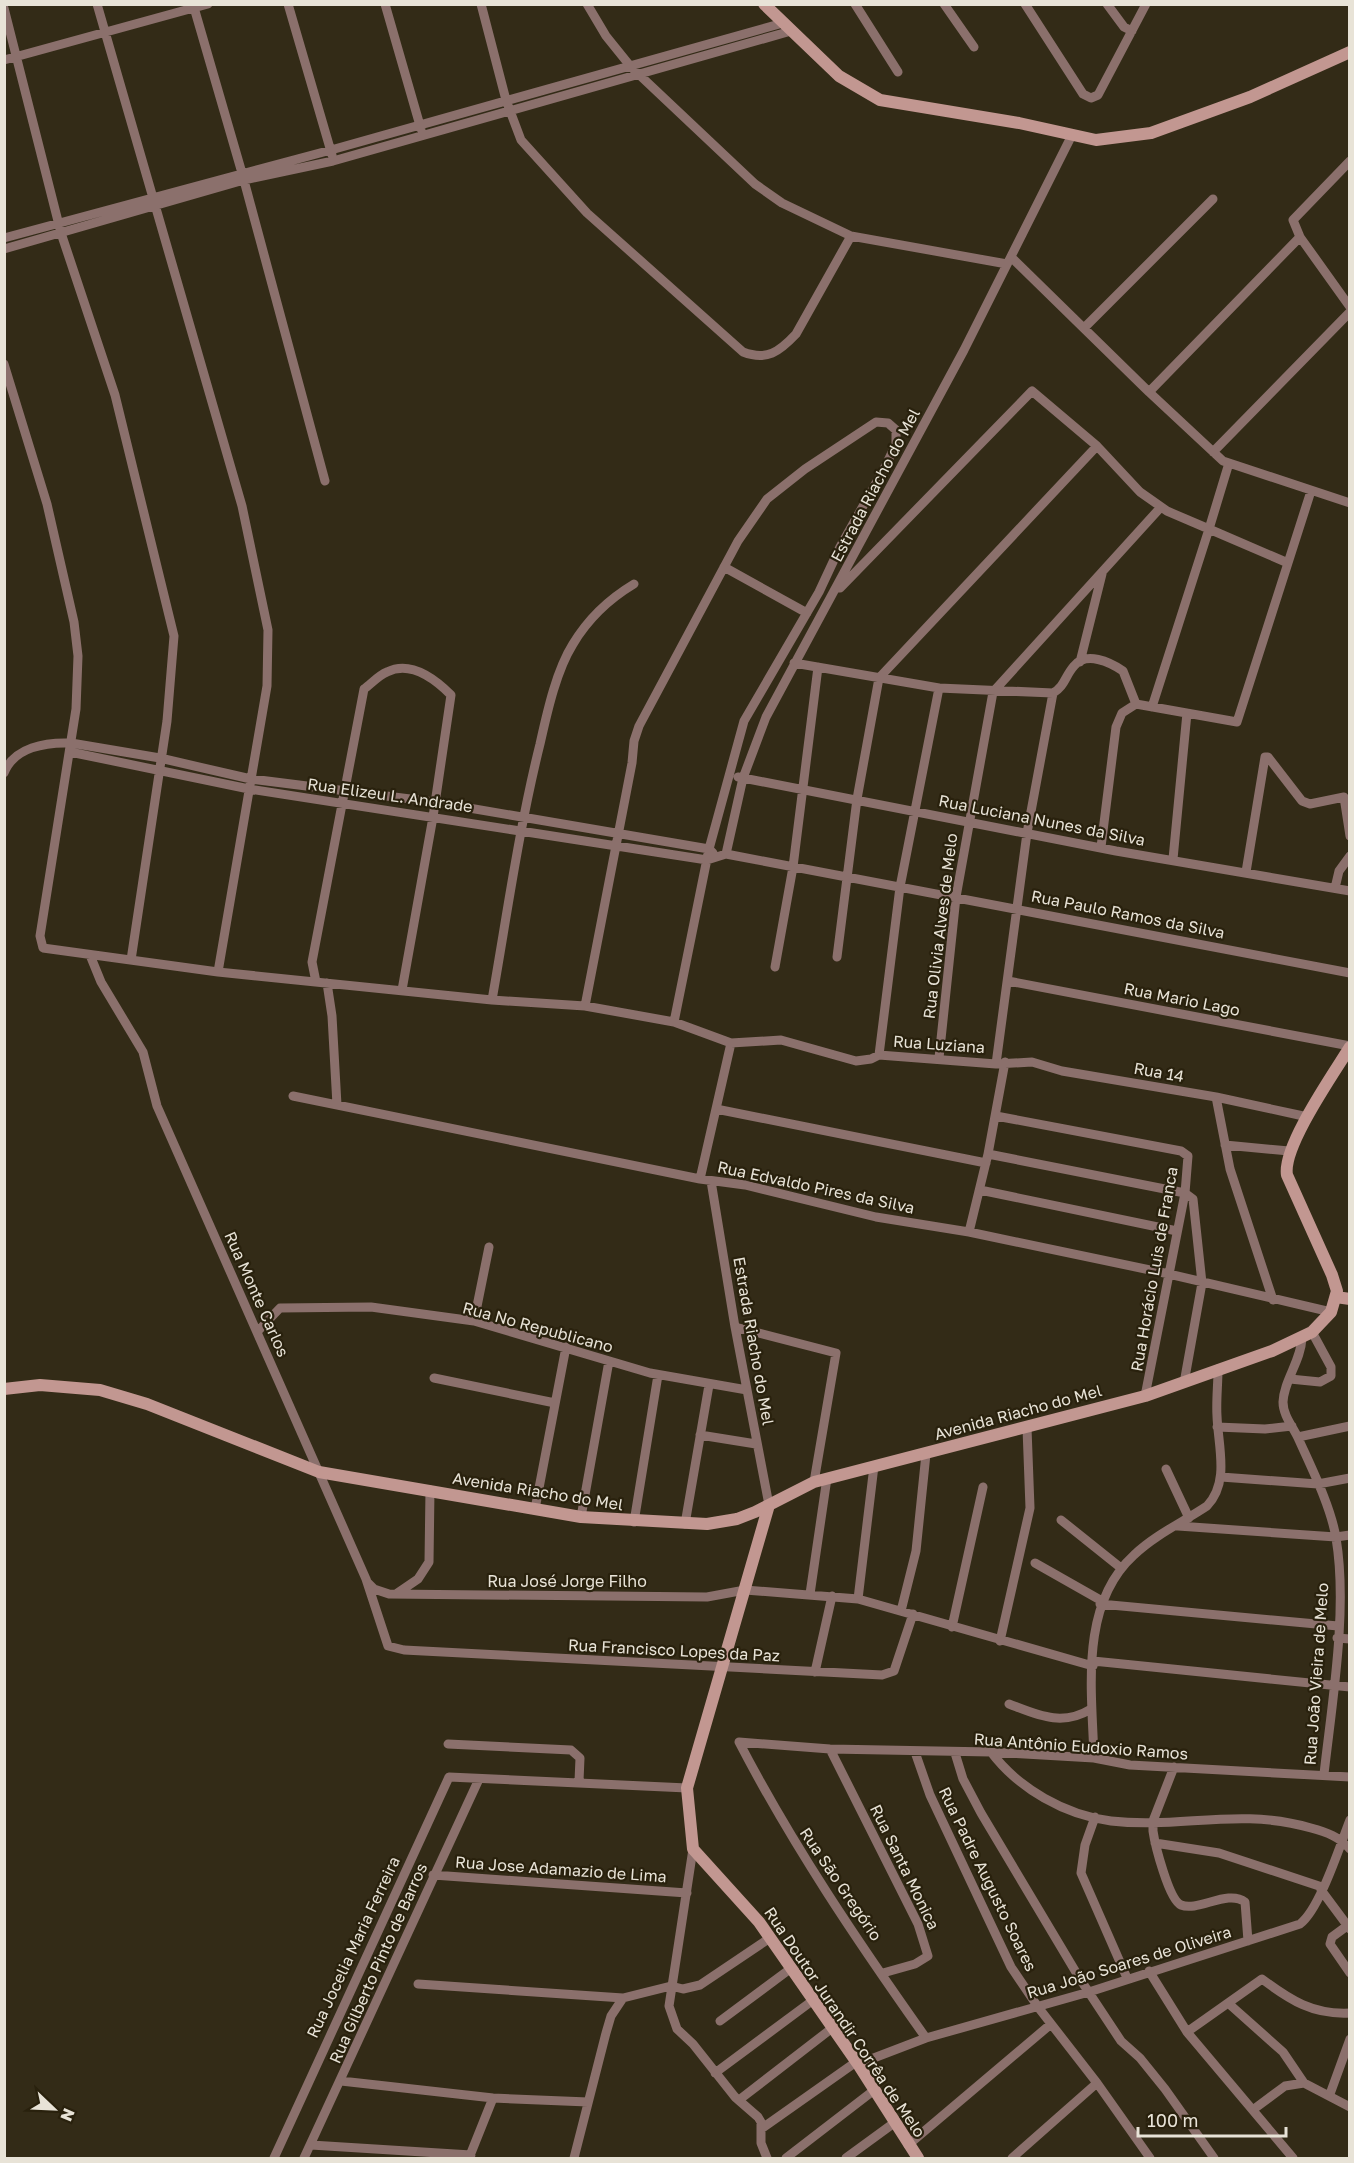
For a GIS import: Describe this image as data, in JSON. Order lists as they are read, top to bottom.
{
  "streets": {
    "street": [
      "Estrada Riacho do Mel",
      "Rua Elizeu L. Andrade",
      "Rua Luciana Nunes da Silva",
      "Rua Paulo Ramos da Silva",
      "Rua Olivia Alves de Melo",
      "Rua Mario Lago",
      "Rua Luziana",
      "Rua 14",
      "Rua Edvaldo Pires da Silva",
      "Rua Horácio Luis de Franca",
      "Rua Monte Carlos",
      "Rua No Republicano",
      "Avenida Riacho do Mel",
      "Rua José Jorge Filho",
      "Rua Francisco Lopes da Paz",
      "Rua João Vieira de Melo",
      "Rua Antônio Eudoxio Ramos",
      "Rua Santa Monica",
      "Rua Jose Adamazio de Lima",
      "Rua Padre Augusto Soares",
      "Rua São Gregório",
      "Rua Jocelia Maria Ferreira",
      "Rua João Soares de Oliveira",
      "Rua Gilberto Pinto de Barros",
      "Rua Doutor Jurandir Corrêa de Melo"
    ]
  },
  "crossings": [
    ["Estrada Riacho do Mel", "Rua Luciana Nunes da Silva"],
    ["Estrada Riacho do Mel", "Rua Paulo Ramos da Silva"],
    ["Estrada Riacho do Mel", "Rua Edvaldo Pires da Silva"],
    ["Estrada Riacho do Mel", "Rua No Republicano"],
    ["Estrada Riacho do Mel", "Avenida Riacho do Mel"],
    ["Rua Luciana Nunes da Silva", "Rua Olivia Alves de Melo"],
    ["Rua Paulo Ramos da Silva", "Rua Olivia Alves de Melo"],
    ["Rua Olivia Alves de Melo", "Rua Luziana"],
    ["Rua Luziana", "Rua 14"],
    ["Rua Edvaldo Pires da Silva", "Rua Horácio Luis de Franca"],
    ["Rua Edvaldo Pires da Silva", "Avenida Riacho do Mel"],
    ["Rua Horácio Luis de Franca", "Avenida Riacho do Mel"],
    ["Rua Monte Carlos", "Rua No Republicano"],
    ["Rua Monte Carlos", "Avenida Riacho do Mel"],
    ["Rua Monte Carlos", "Rua José Jorge Filho"],
    ["Rua Monte Carlos", "Rua Francisco Lopes da Paz"],
    ["Avenida Riacho do Mel", "Rua João Vieira de Melo"],
    ["Rua José Jorge Filho", "Rua Francisco Lopes da Paz"],
    ["Rua José Jorge Filho", "Rua João Vieira de Melo"],
    ["Rua João Vieira de Melo", "Rua Antônio Eudoxio Ramos"],
    ["Rua Antônio Eudoxio Ramos", "Rua Santa Monica"],
    ["Rua Antônio Eudoxio Ramos", "Rua Padre Augusto Soares"],
    ["Rua Antônio Eudoxio Ramos", "Rua São Gregório"],
    ["Rua Santa Monica", "Rua São Gregório"],
    ["Rua Jose Adamazio de Lima", "Rua Gilberto Pinto de Barros"],
    ["Rua Padre Augusto Soares", "Rua João Soares de Oliveira"],
    ["Rua São Gregório", "Rua João Soares de Oliveira"],
    ["Rua Jocelia Maria Ferreira", "Rua Gilberto Pinto de Barros"],
    ["Rua João Soares de Oliveira", "Rua Doutor Jurandir Corrêa de Melo"]
  ],
  "scale_bar": "100 m",
  "north": "bottom right"
}
